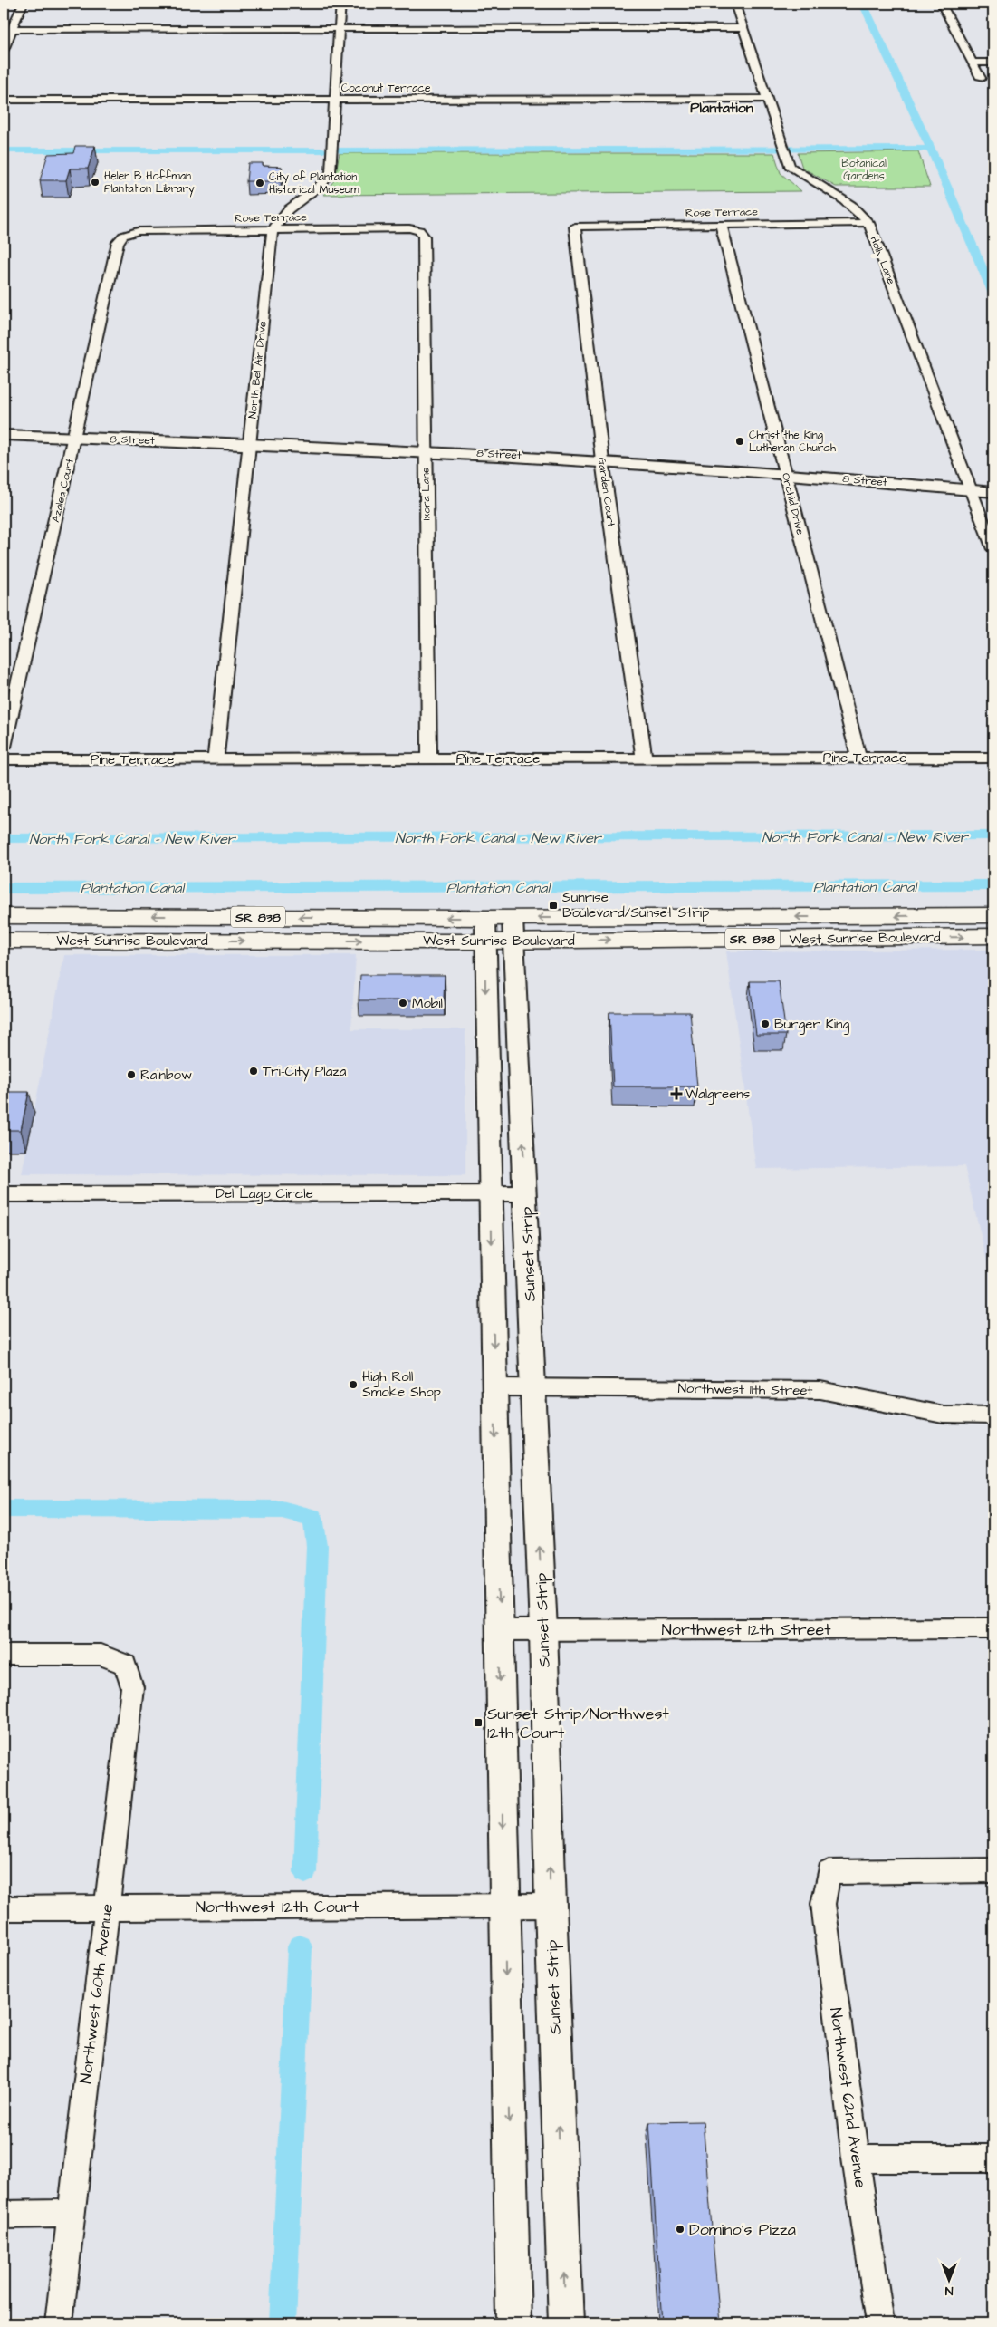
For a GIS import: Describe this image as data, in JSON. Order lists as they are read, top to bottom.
{
  "streets": {
    "highway": ["SR 838", "West Sunrise Boulevard"],
    "street": [
      "Coconut Terrace",
      "Rose Terrace",
      "Holly Lane",
      "North Bel Air Drive",
      "8 Street",
      "Azalea Court",
      "Garden Court",
      "Ixora Lane",
      "Orchid Drive",
      "Pine Terrace",
      "Del Lago Circle",
      "Sunset Strip",
      "Northwest 11th Street",
      "Northwest 12th Street",
      "Northwest 12th Court",
      "Northwest 60th Avenue",
      "Northwest 62nd Avenue"
    ]
  },
  "crossings": [
    ["Coconut Terrace", "Holly Lane"],
    ["Rose Terrace", "Holly Lane"],
    ["Rose Terrace", "North Bel Air Drive"],
    ["Rose Terrace", "Azalea Court"],
    ["Rose Terrace", "Garden Court"],
    ["Rose Terrace", "Ixora Lane"],
    ["Rose Terrace", "Orchid Drive"],
    ["Holly Lane", "8 Street"],
    ["North Bel Air Drive", "8 Street"],
    ["North Bel Air Drive", "Pine Terrace"],
    ["8 Street", "Azalea Court"],
    ["8 Street", "Garden Court"],
    ["8 Street", "Ixora Lane"],
    ["8 Street", "Orchid Drive"],
    ["Garden Court", "Pine Terrace"],
    ["Ixora Lane", "Pine Terrace"],
    ["Orchid Drive", "Pine Terrace"],
    ["West Sunrise Boulevard", "Sunset Strip"],
    ["Del Lago Circle", "Sunset Strip"],
    ["Sunset Strip", "Northwest 11th Street"],
    ["Sunset Strip", "Northwest 12th Street"],
    ["Sunset Strip", "Northwest 12th Court"],
    ["Northwest 12th Court", "Northwest 60th Avenue"]
  ],
  "districts": ["Plantation"],
  "water": ["North Fork Canal - New River", "Plantation Canal"],
  "parks": ["Botanical Gardens"],
  "places": {
    "other": [
      "Helen B Hoffman Plantation Library",
      "City of Plantation Historical Museum",
      "Christ the King Lutheran Church",
      "Mobil",
      "Burger King",
      "Tri-City Plaza",
      "Rainbow",
      "High Roll Smoke Shop",
      "Domino's Pizza"
    ],
    "transit": ["Sunrise Boulevard/Sunset Strip", "Sunset Strip/Northwest 12th Court"],
    "health": ["Walgreens"]
  },
  "north": "bottom"
}
